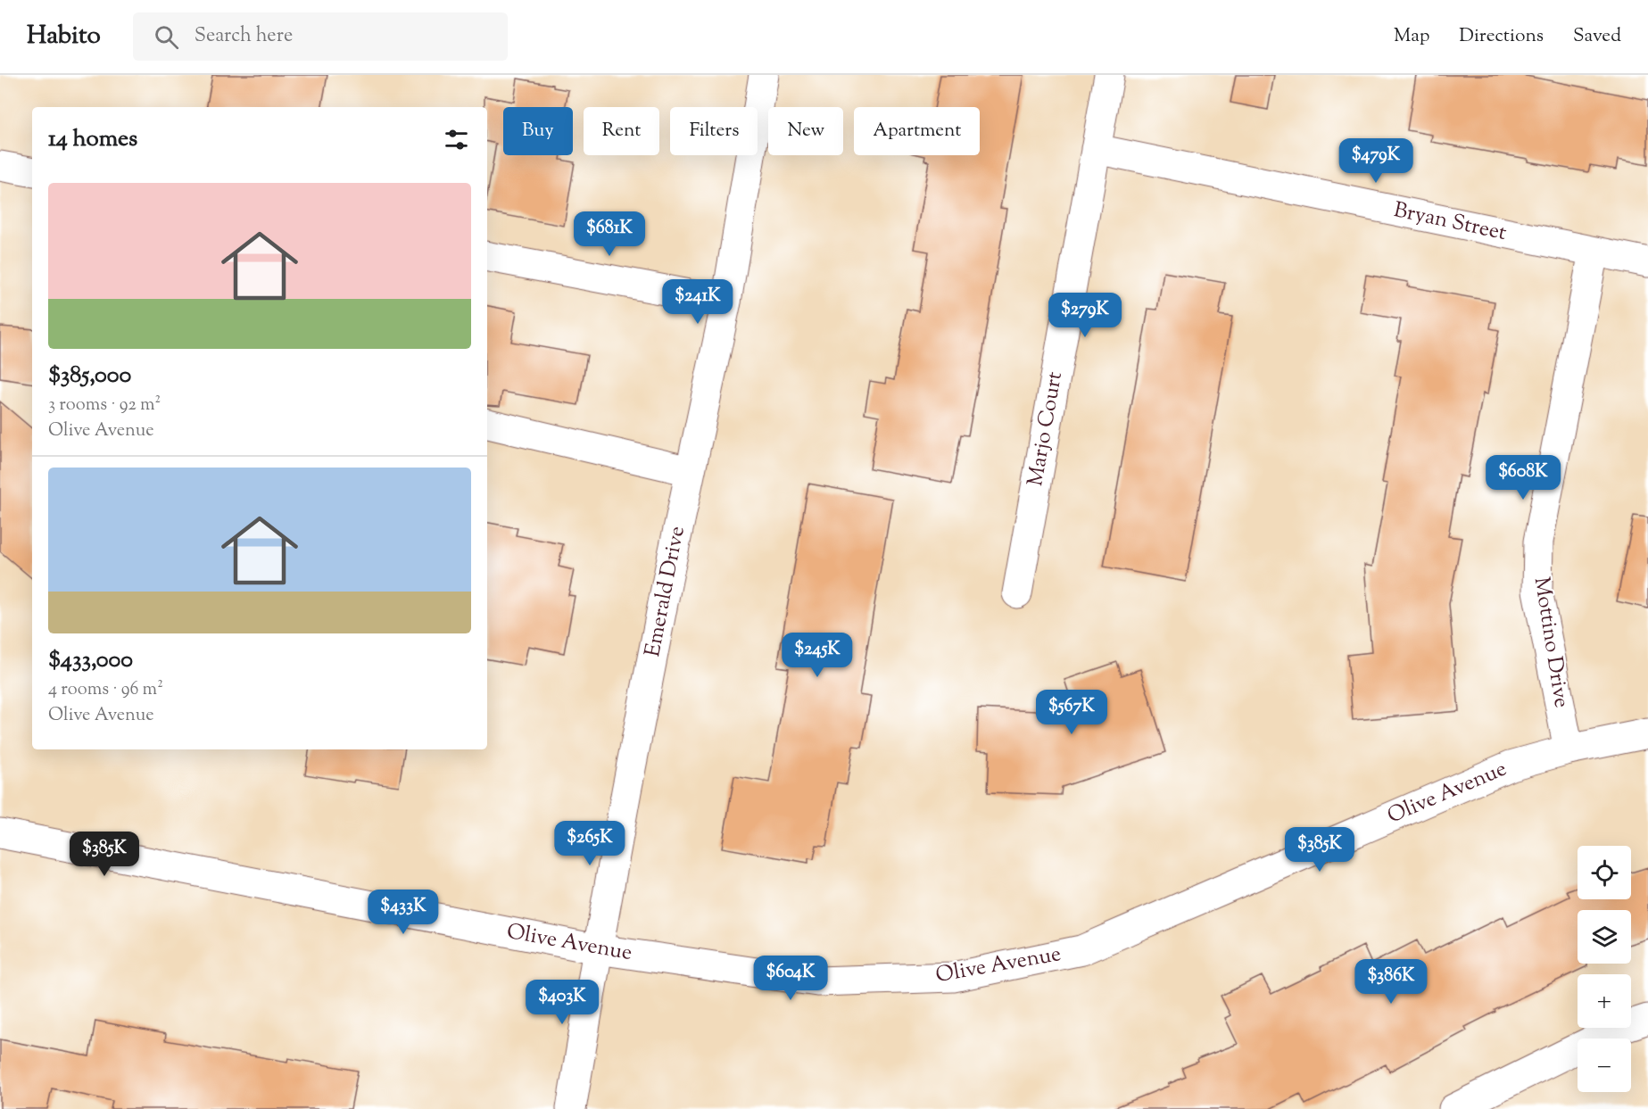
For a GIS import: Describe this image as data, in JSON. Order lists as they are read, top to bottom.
{
  "streets": {
    "main road": [
      "Bryan Street",
      "Marjo Court",
      "Emerald Drive",
      "Mottino Drive",
      "Olive Avenue"
    ]
  },
  "crossings": [
    ["Bryan Street", "Marjo Court"],
    ["Bryan Street", "Mottino Drive"],
    ["Emerald Drive", "Olive Avenue"],
    ["Mottino Drive", "Olive Avenue"]
  ],
  "page": {
    "header": "Habito",
    "search": "Search here",
    "nav": ["Map", "Directions", "Saved"],
    "chip": [
      "Buy",
      "Rent",
      "Filters",
      "New",
      "Apartment"
    ],
    "heading": "14 homes",
    "price": [
      "$479K",
      "$681K",
      "$241K",
      "$279K",
      "$608K",
      "$245K",
      "$567K",
      "$265K",
      "$385K",
      "$385K",
      "$433K",
      "$604K",
      "$386K",
      "$403K"
    ],
    "list": [
      {
        "name": "$385,000",
        "note": "3 rooms · 92 m² · Olive Avenue"
      },
      {
        "name": "$433,000",
        "note": "4 rooms · 96 m² · Olive Avenue"
      }
    ],
    "map_buttons": ["+", "−"]
  }
}
